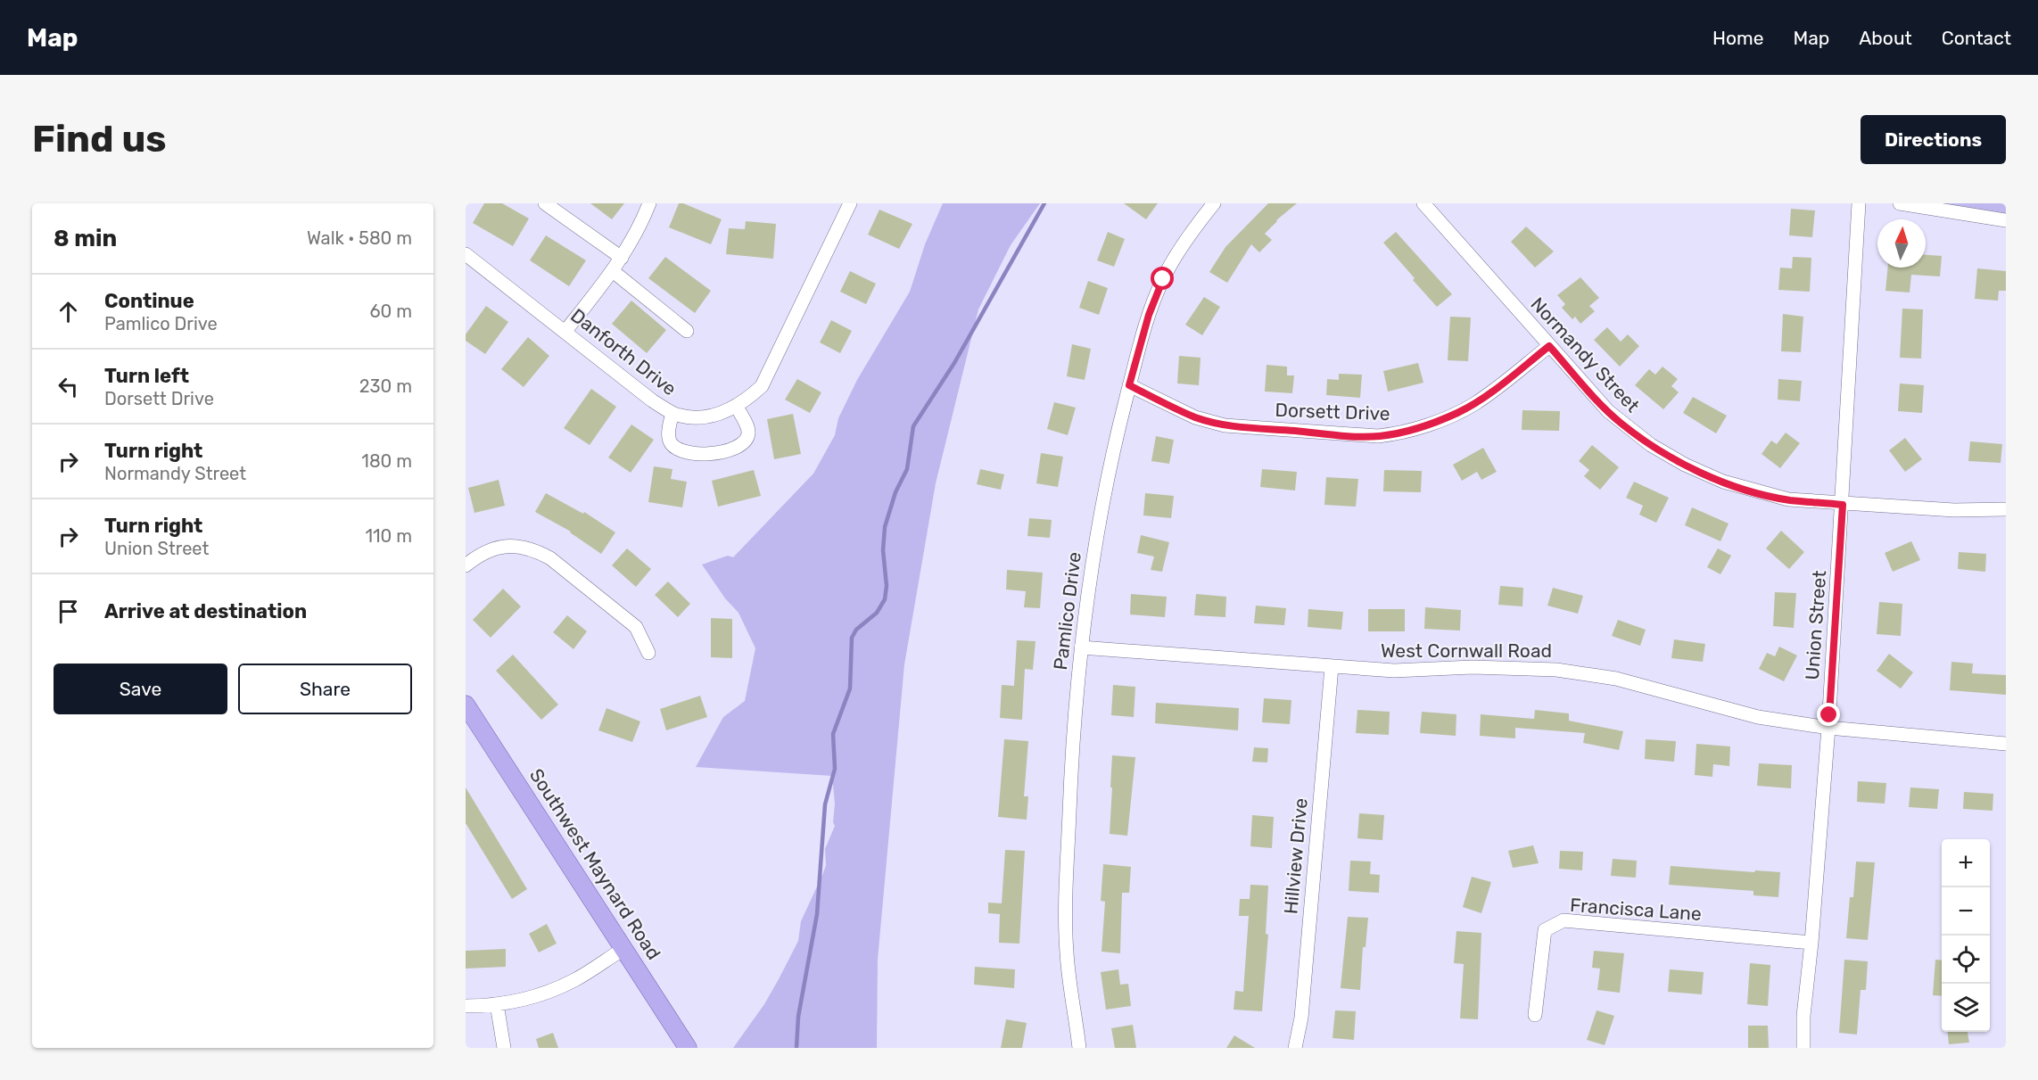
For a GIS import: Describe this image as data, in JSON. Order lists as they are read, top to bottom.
{
  "streets": {
    "main road": ["Southwest Maynard Road"],
    "street": [
      "Danforth Drive",
      "Normandy Street",
      "Dorsett Drive",
      "Pamlico Drive",
      "Union Street",
      "West Cornwall Road",
      "Hillview Drive",
      "Francisca Lane"
    ]
  },
  "crossings": [
    ["Normandy Street", "Dorsett Drive"],
    ["Normandy Street", "Union Street"],
    ["Dorsett Drive", "Pamlico Drive"],
    ["Pamlico Drive", "West Cornwall Road"],
    ["Union Street", "West Cornwall Road"],
    ["Union Street", "Francisca Lane"],
    ["West Cornwall Road", "Hillview Drive"]
  ],
  "north": "top",
  "page": {
    "header": "Map",
    "nav": [
      "Home",
      "Map",
      "About",
      "Contact"
    ],
    "buttons": [
      "Directions",
      ["Save", "Share"]
    ],
    "title": "Find us",
    "heading": ["8 min", "Walk · 580 m"],
    "list": [
      ["Continue", "Pamlico Drive", "60 m"],
      ["Turn left", "Dorsett Drive", "230 m"],
      ["Turn right", "Normandy Street", "180 m"],
      ["Turn right", "Union Street", "110 m"],
      "Arrive at destination"
    ],
    "map_buttons": ["+", "−"]
  }
}
